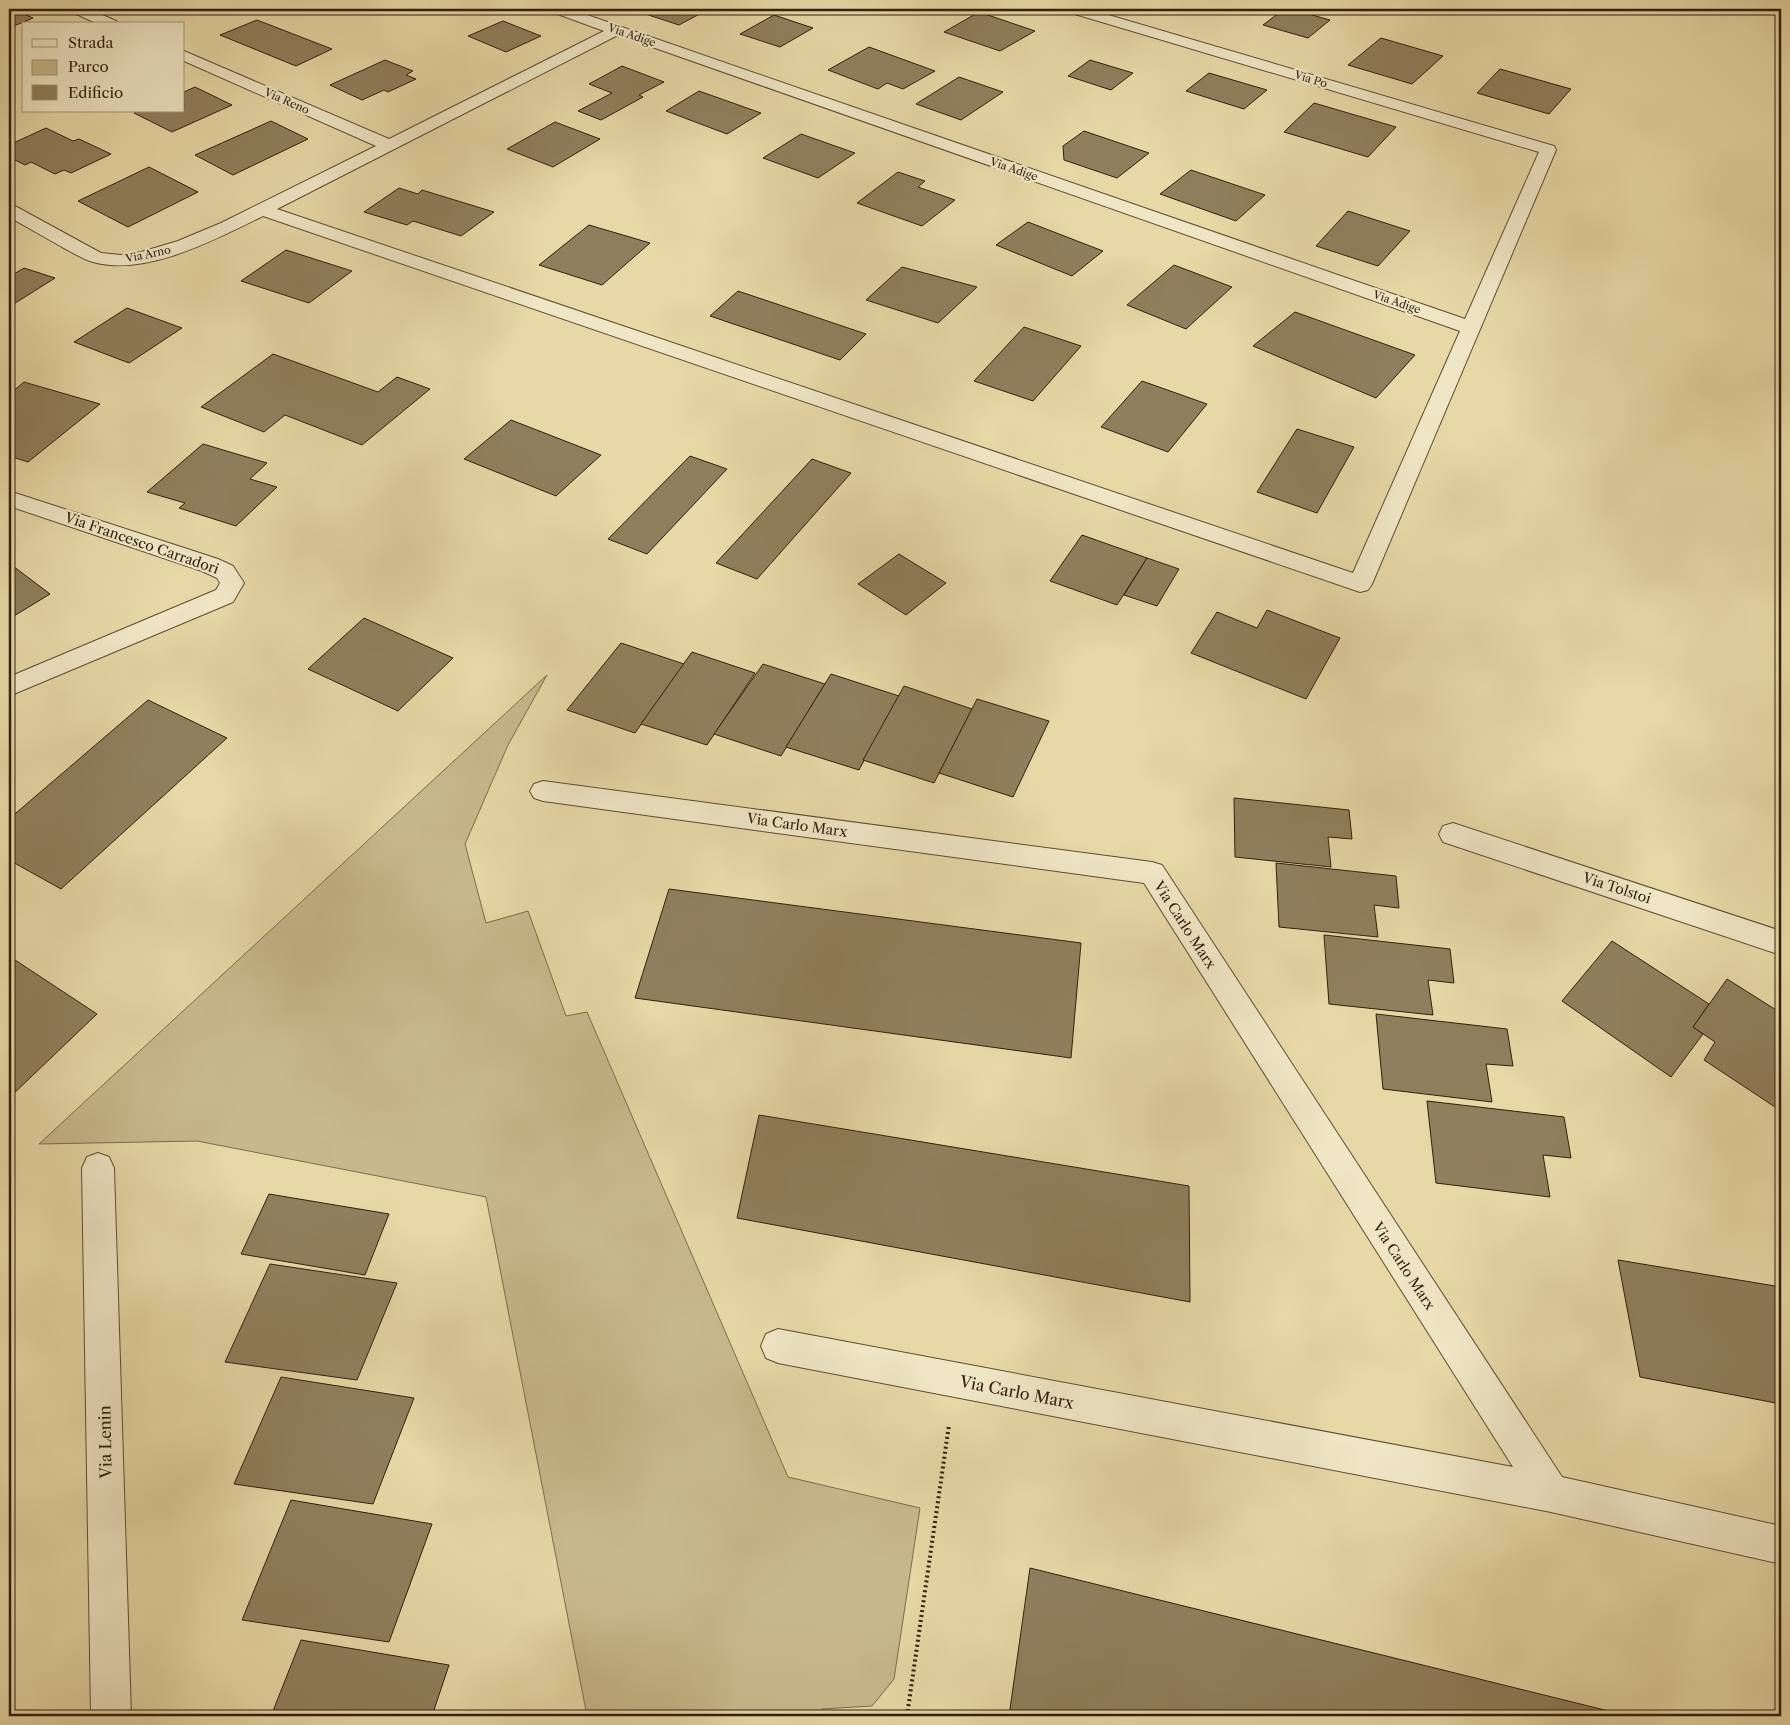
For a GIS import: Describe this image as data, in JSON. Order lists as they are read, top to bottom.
{
  "streets": {
    "street": [
      "Via Adige",
      "Via Po",
      "Via Reno",
      "Via Arno",
      "Via Francesco Carradori",
      "Via Carlo Marx",
      "Via Tolstoi",
      "Via Lenin"
    ]
  },
  "crossings": [
    ["Via Adige", "Via Po"],
    ["Via Adige", "Via Arno"],
    ["Via Reno", "Via Arno"]
  ],
  "legend": ["Strada", "Parco", "Edificio"]
}
